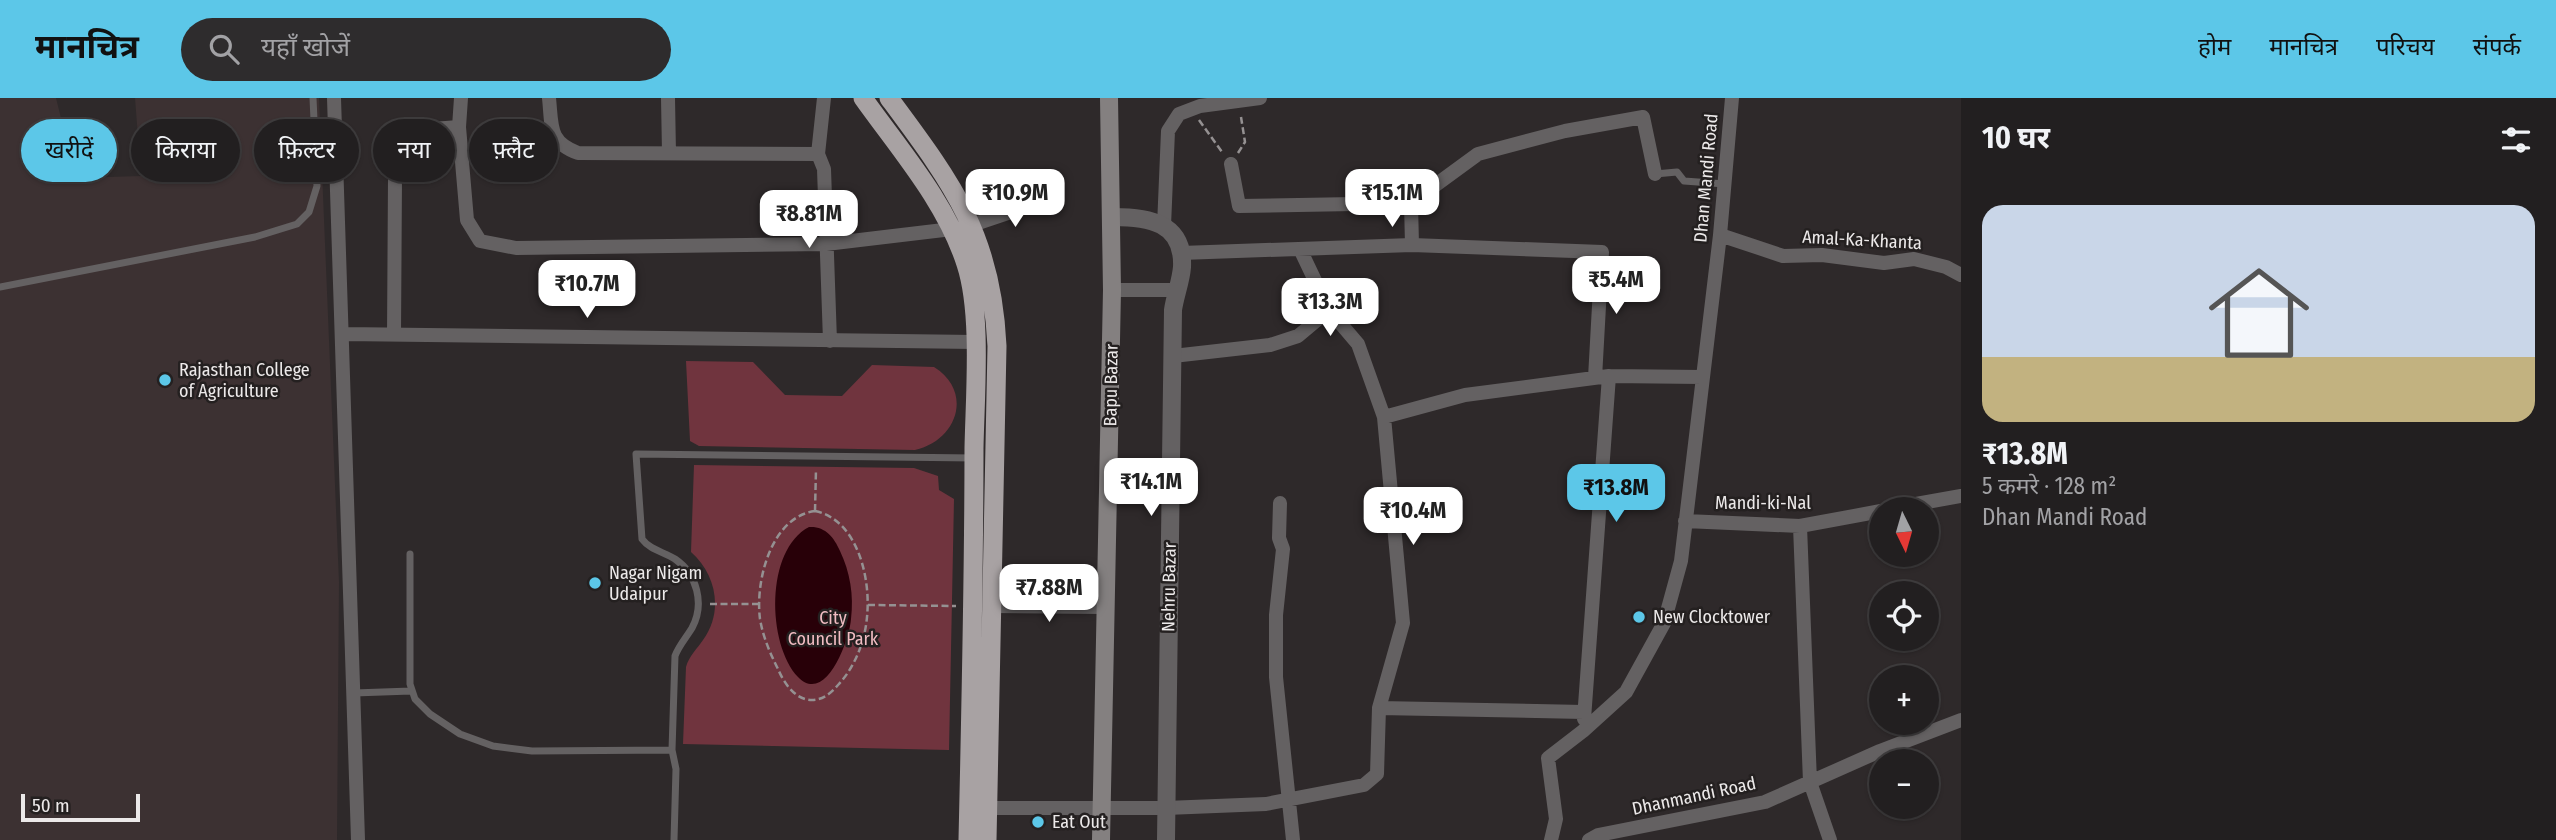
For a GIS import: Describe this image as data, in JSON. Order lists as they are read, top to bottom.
{
  "streets": {
    "main road": ["Bapu Bazar"],
    "street": [
      "Dhan Mandi Road",
      "Amal-Ka-Khanta",
      "Mandi-ki-Nal",
      "Nehru Bazar",
      "Dhanmandi Road"
    ]
  },
  "crossings": [
    ["Dhan Mandi Road", "Amal-Ka-Khanta"],
    ["Dhan Mandi Road", "Mandi-ki-Nal"]
  ],
  "parks": ["City Council Park"],
  "places": [
    "Rajasthan College of Agriculture",
    "Nagar Nigam Udaipur",
    "New Clocktower",
    "Eat Out"
  ],
  "scale_bar": "50 m",
  "north": "bottom",
  "page": {
    "header": "मानचित्र",
    "search": "यहाँ खोजें",
    "nav": [
      "होम",
      "मानचित्र",
      "परिचय",
      "संपर्क"
    ],
    "heading": "10 घर",
    "chip": [
      "खरीदें",
      "किराया",
      "फ़िल्टर",
      "नया",
      "फ़्लैट"
    ],
    "price": [
      "₹10.9M",
      "₹15.1M",
      "₹8.81M",
      "₹5.4M",
      "₹10.7M",
      "₹13.3M",
      "₹14.1M",
      "₹13.8M",
      "₹10.4M",
      "₹7.88M"
    ],
    "list": [
      {
        "name": "₹13.8M",
        "note": "5 कमरे · 128 m² · Dhan Mandi Road"
      }
    ],
    "map_buttons": ["+", "−"],
    "scale": "50 m"
  }
}
